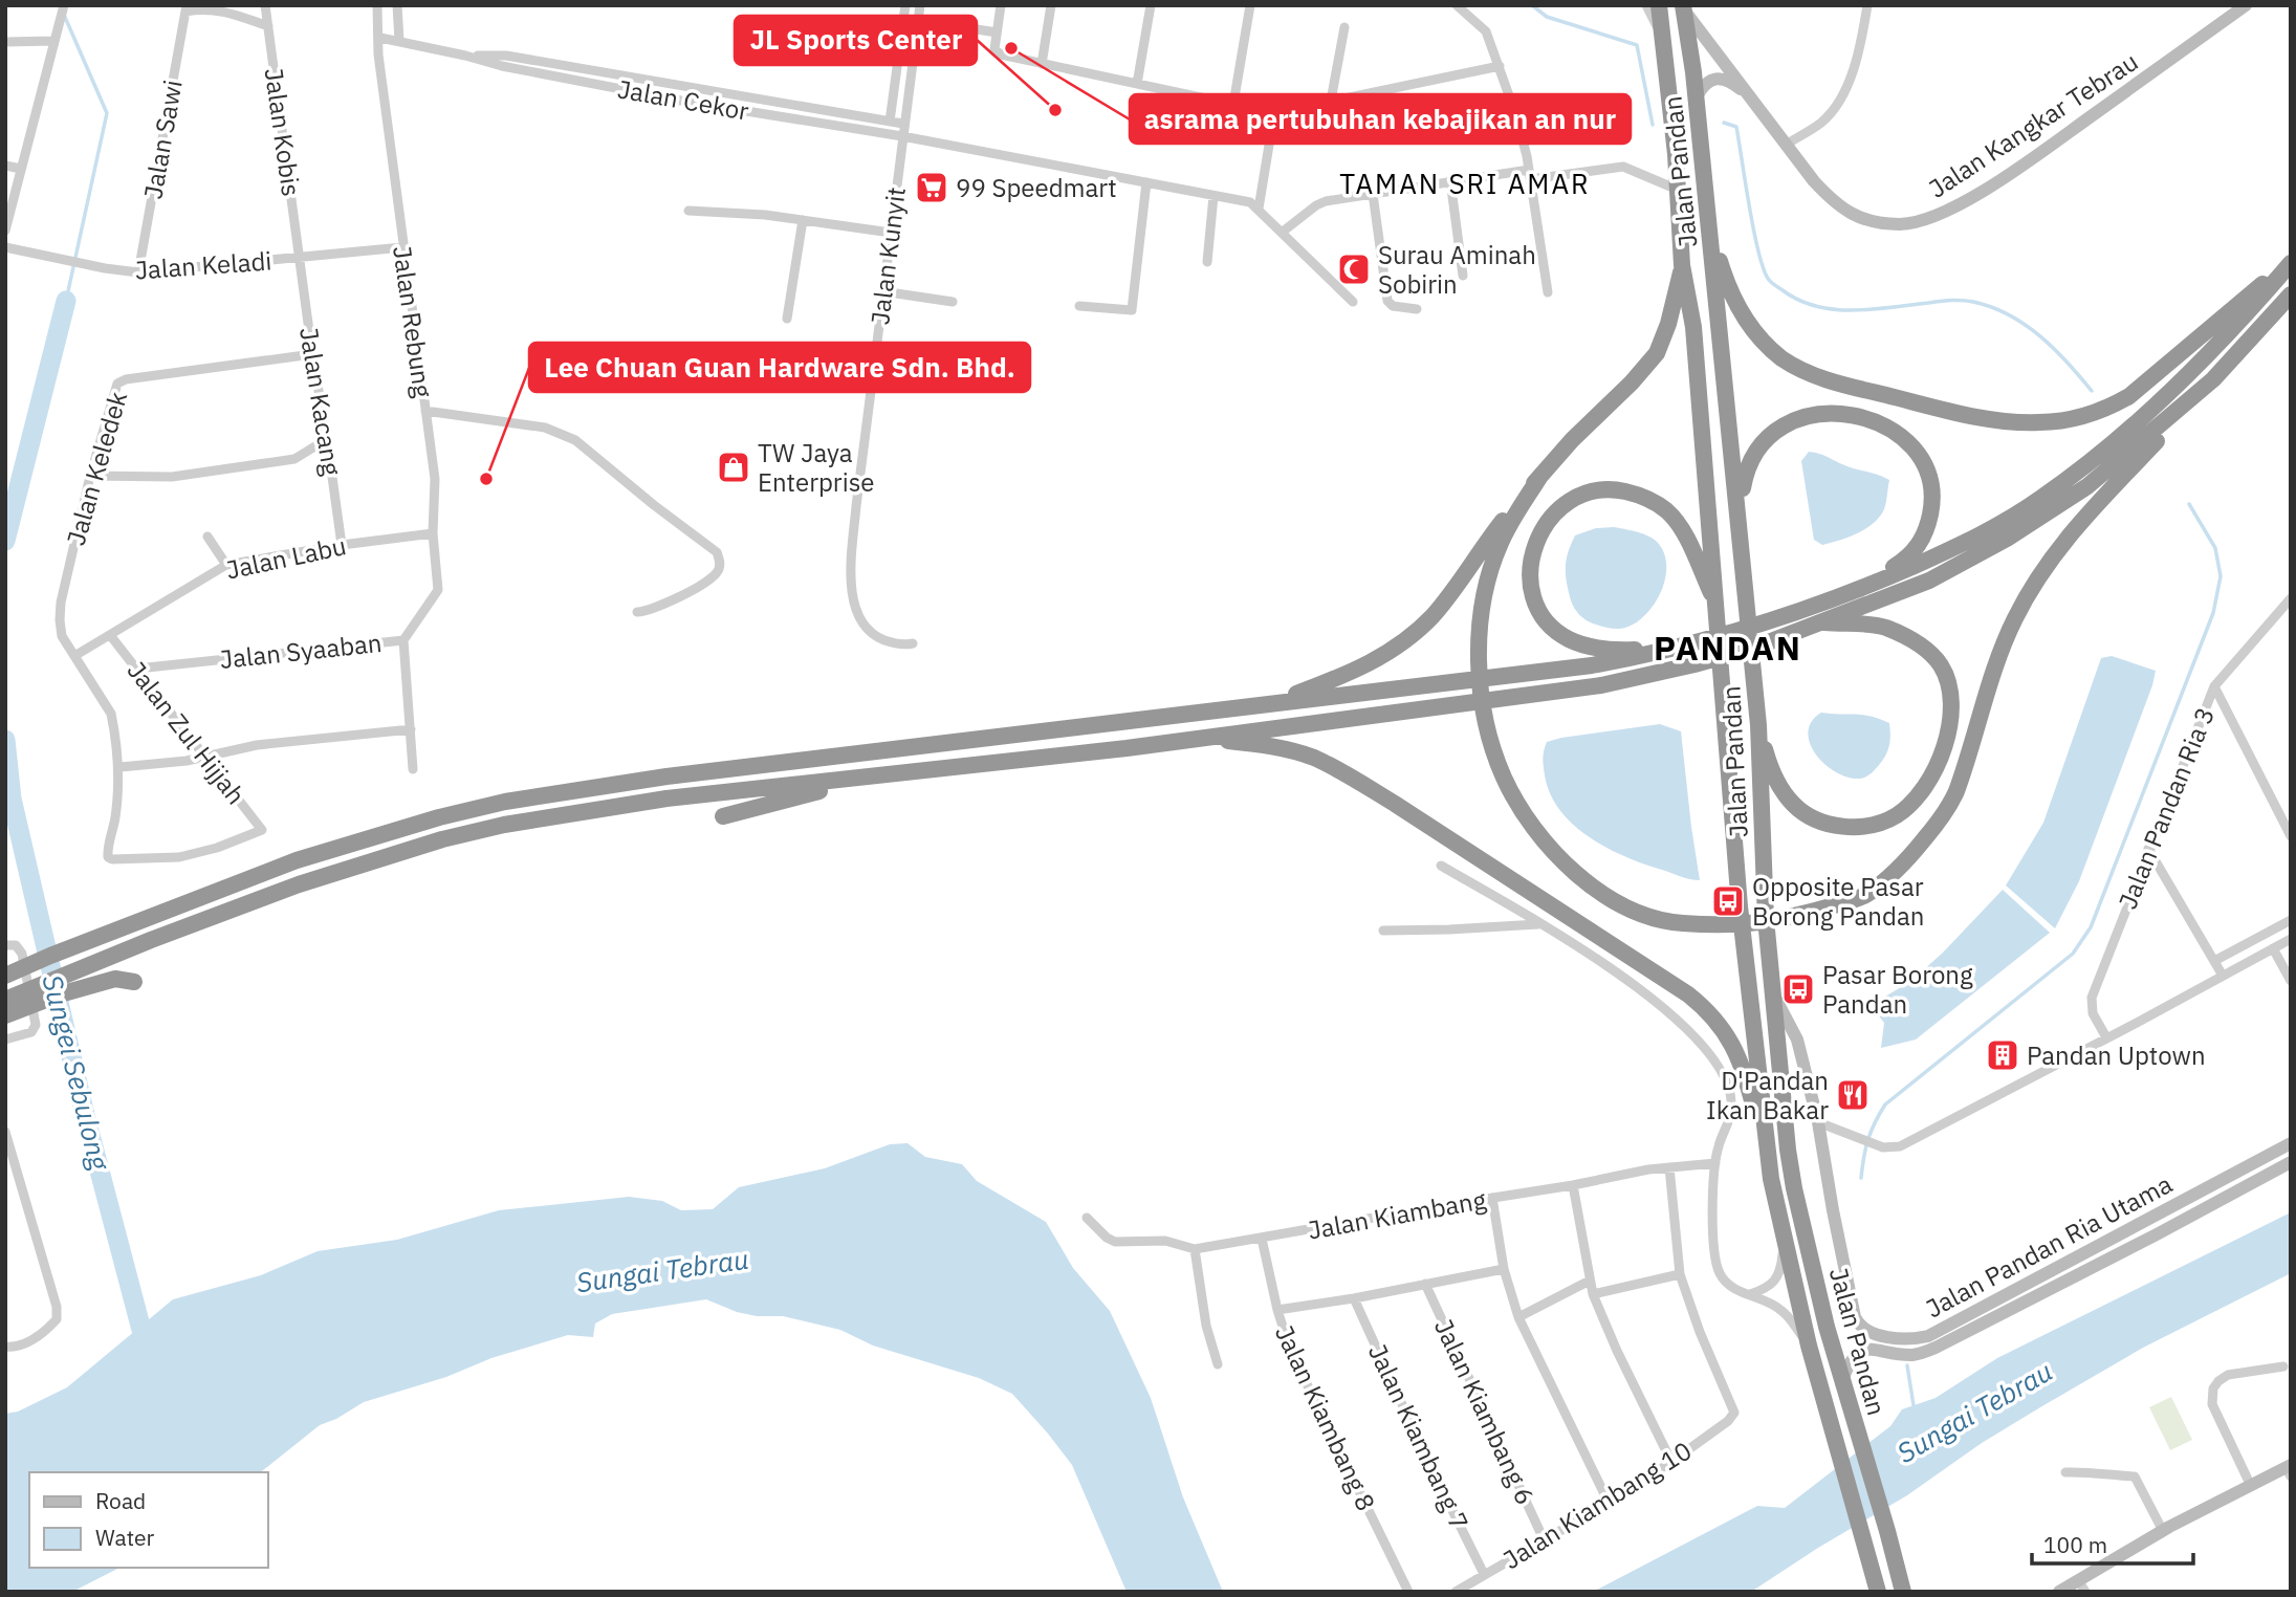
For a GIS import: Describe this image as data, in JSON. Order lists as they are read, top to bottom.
{
  "streets": {
    "highway": ["Jalan Pandan"],
    "street": [
      "Jalan Cekor",
      "Jalan Kangkar Tebrau",
      "Jalan Kobis",
      "Jalan Sawi",
      "Jalan Kunyit",
      "Jalan Keladi",
      "Jalan Rebung",
      "Jalan Kacang",
      "Jalan Keledek",
      "Jalan Labu",
      "Jalan Syaaban",
      "Jalan Zul Hijjah",
      "Jalan Pandan Ria 3",
      "Jalan Kiambang",
      "Jalan Pandan Ria Utama",
      "Jalan Kiambang 6",
      "Jalan Kiambang 8",
      "Jalan Kiambang 7",
      "Jalan Kiambang 10"
    ]
  },
  "crossings": [
    ["Jalan Cekor", "Jalan Kunyit"],
    ["Jalan Cekor", "Jalan Rebung"],
    ["Jalan Kangkar Tebrau", "Jalan Pandan"],
    ["Jalan Kobis", "Jalan Keladi"],
    ["Jalan Kobis", "Jalan Kacang"],
    ["Jalan Sawi", "Jalan Keladi"],
    ["Jalan Pandan", "Jalan Pandan Ria Utama"],
    ["Jalan Keladi", "Jalan Rebung"],
    ["Jalan Keladi", "Jalan Kacang"],
    ["Jalan Rebung", "Jalan Labu"],
    ["Jalan Rebung", "Jalan Syaaban"],
    ["Jalan Kacang", "Jalan Keledek"],
    ["Jalan Kacang", "Jalan Labu"],
    ["Jalan Keledek", "Jalan Labu"],
    ["Jalan Keledek", "Jalan Zul Hijjah"],
    ["Jalan Labu", "Jalan Zul Hijjah"],
    ["Jalan Syaaban", "Jalan Zul Hijjah"],
    ["Jalan Kiambang", "Jalan Kiambang 8"],
    ["Jalan Kiambang 6", "Jalan Kiambang 10"],
    ["Jalan Kiambang 7", "Jalan Kiambang 10"]
  ],
  "districts": ["TAMAN SRI AMAR", "PANDAN"],
  "water": ["Sungei Sebulong", "Sungai Tebrau"],
  "places": {
    "other": ["asrama pertubuhan kebajikan an nur", "JL Sports Center", "Lee Chuan Guan Hardware Sdn. Bhd."],
    "supermarket": ["99 Speedmart"],
    "mosque": ["Surau Aminah Sobirin"],
    "shop": ["TW Jaya Enterprise"],
    "bus stop": ["Opposite Pasar Borong Pandan", "Pasar Borong Pandan"],
    "building": ["Pandan Uptown"],
    "restaurant": ["D'Pandan Ikan Bakar"]
  },
  "legend": ["Road", "Water"],
  "scale_bar": "100 m"
}
